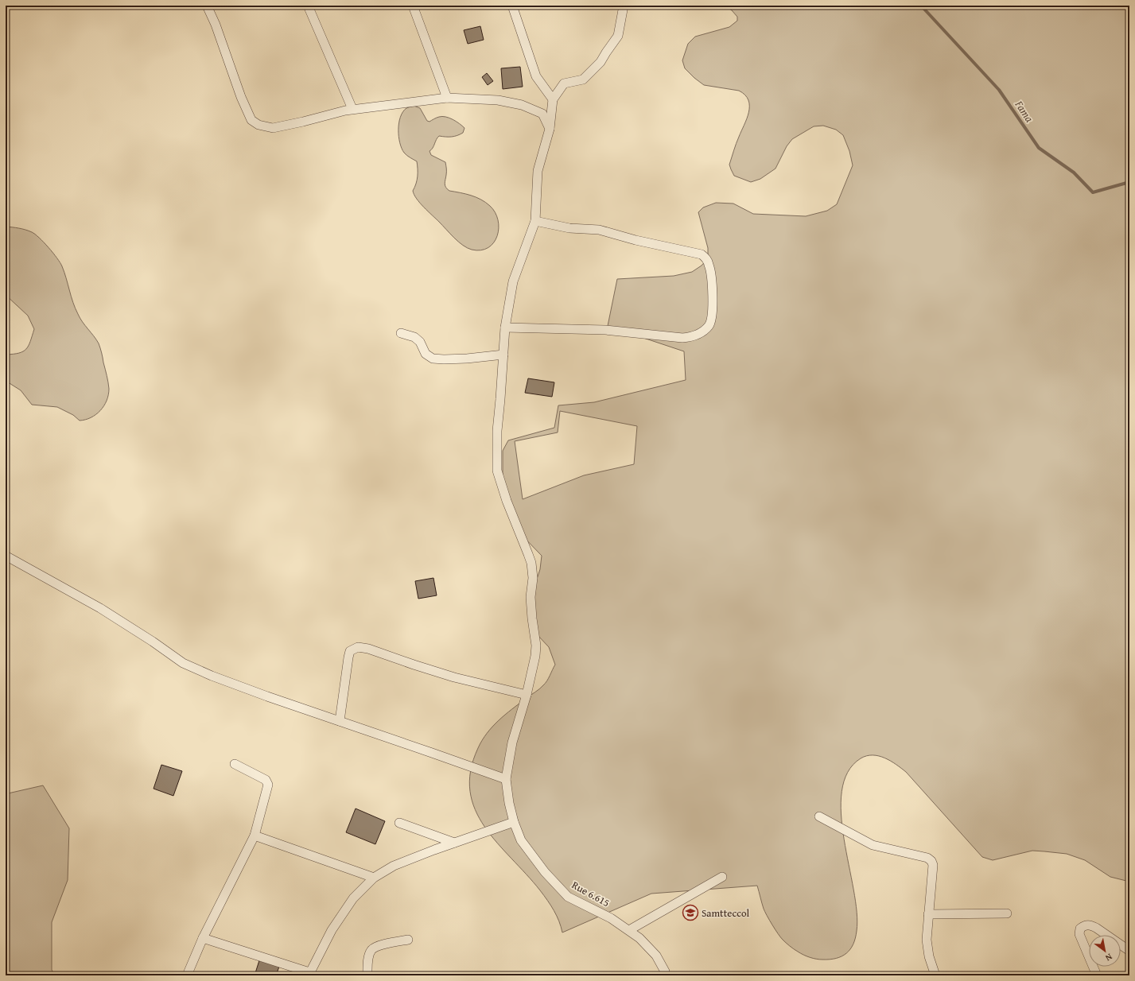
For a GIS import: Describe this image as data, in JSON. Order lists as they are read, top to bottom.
{
  "streets": {
    "street": ["Rue 6.615"]
  },
  "water": ["Fama"],
  "places": {
    "school or university": ["Samtteccol"]
  },
  "north": "bottom right"
}
